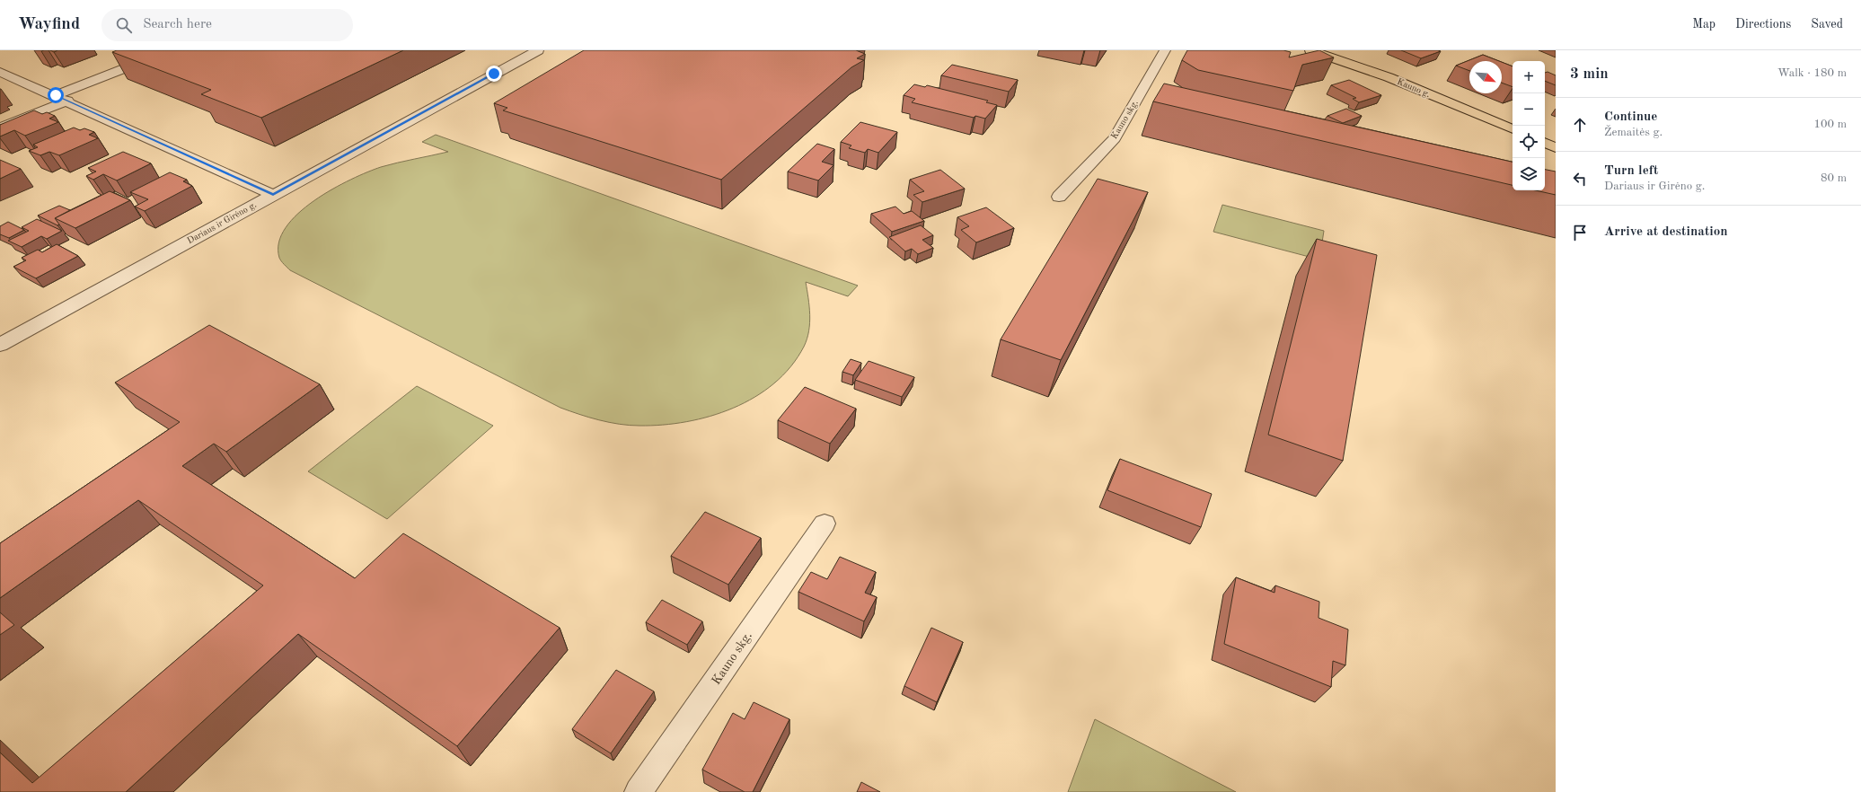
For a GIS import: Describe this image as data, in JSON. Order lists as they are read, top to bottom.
{
  "streets": {
    "main road": ["Kauno g."],
    "street": ["Kauno skg.", "Dariaus ir Girėno g."]
  },
  "north": "bottom right",
  "page": {
    "header": "Wayfind",
    "search": "Search here",
    "nav": ["Map", "Directions", "Saved"],
    "heading": ["3 min", "Walk · 180 m"],
    "map_buttons": ["+", "−"],
    "list": [
      ["Continue", "Žemaitės g.", "100 m"],
      ["Turn left", "Dariaus ir Girėno g.", "80 m"],
      "Arrive at destination"
    ]
  }
}
